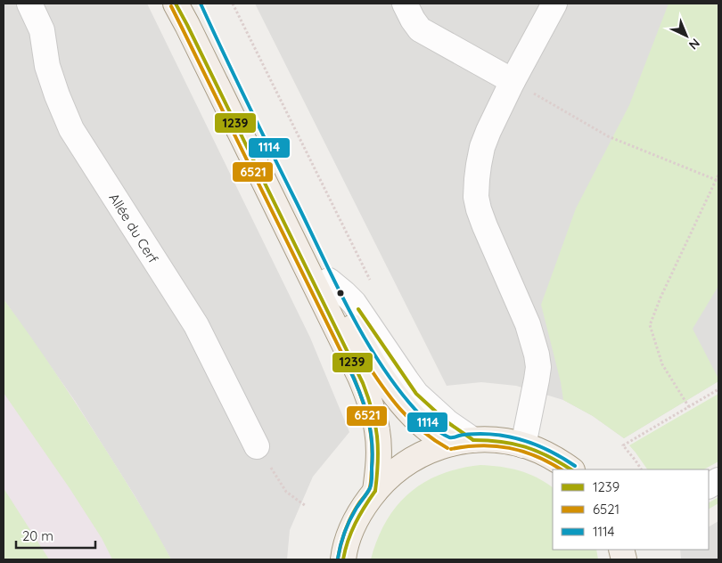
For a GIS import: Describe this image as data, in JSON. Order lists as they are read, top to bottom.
{
  "streets": {
    "street": ["Allée du Cerf"]
  },
  "lines": ["transit line 1239", "transit line 1114", "transit line 6521"],
  "legend": ["1239", "6521", "1114"],
  "scale_bar": "20 m",
  "north": "bottom right"
}
